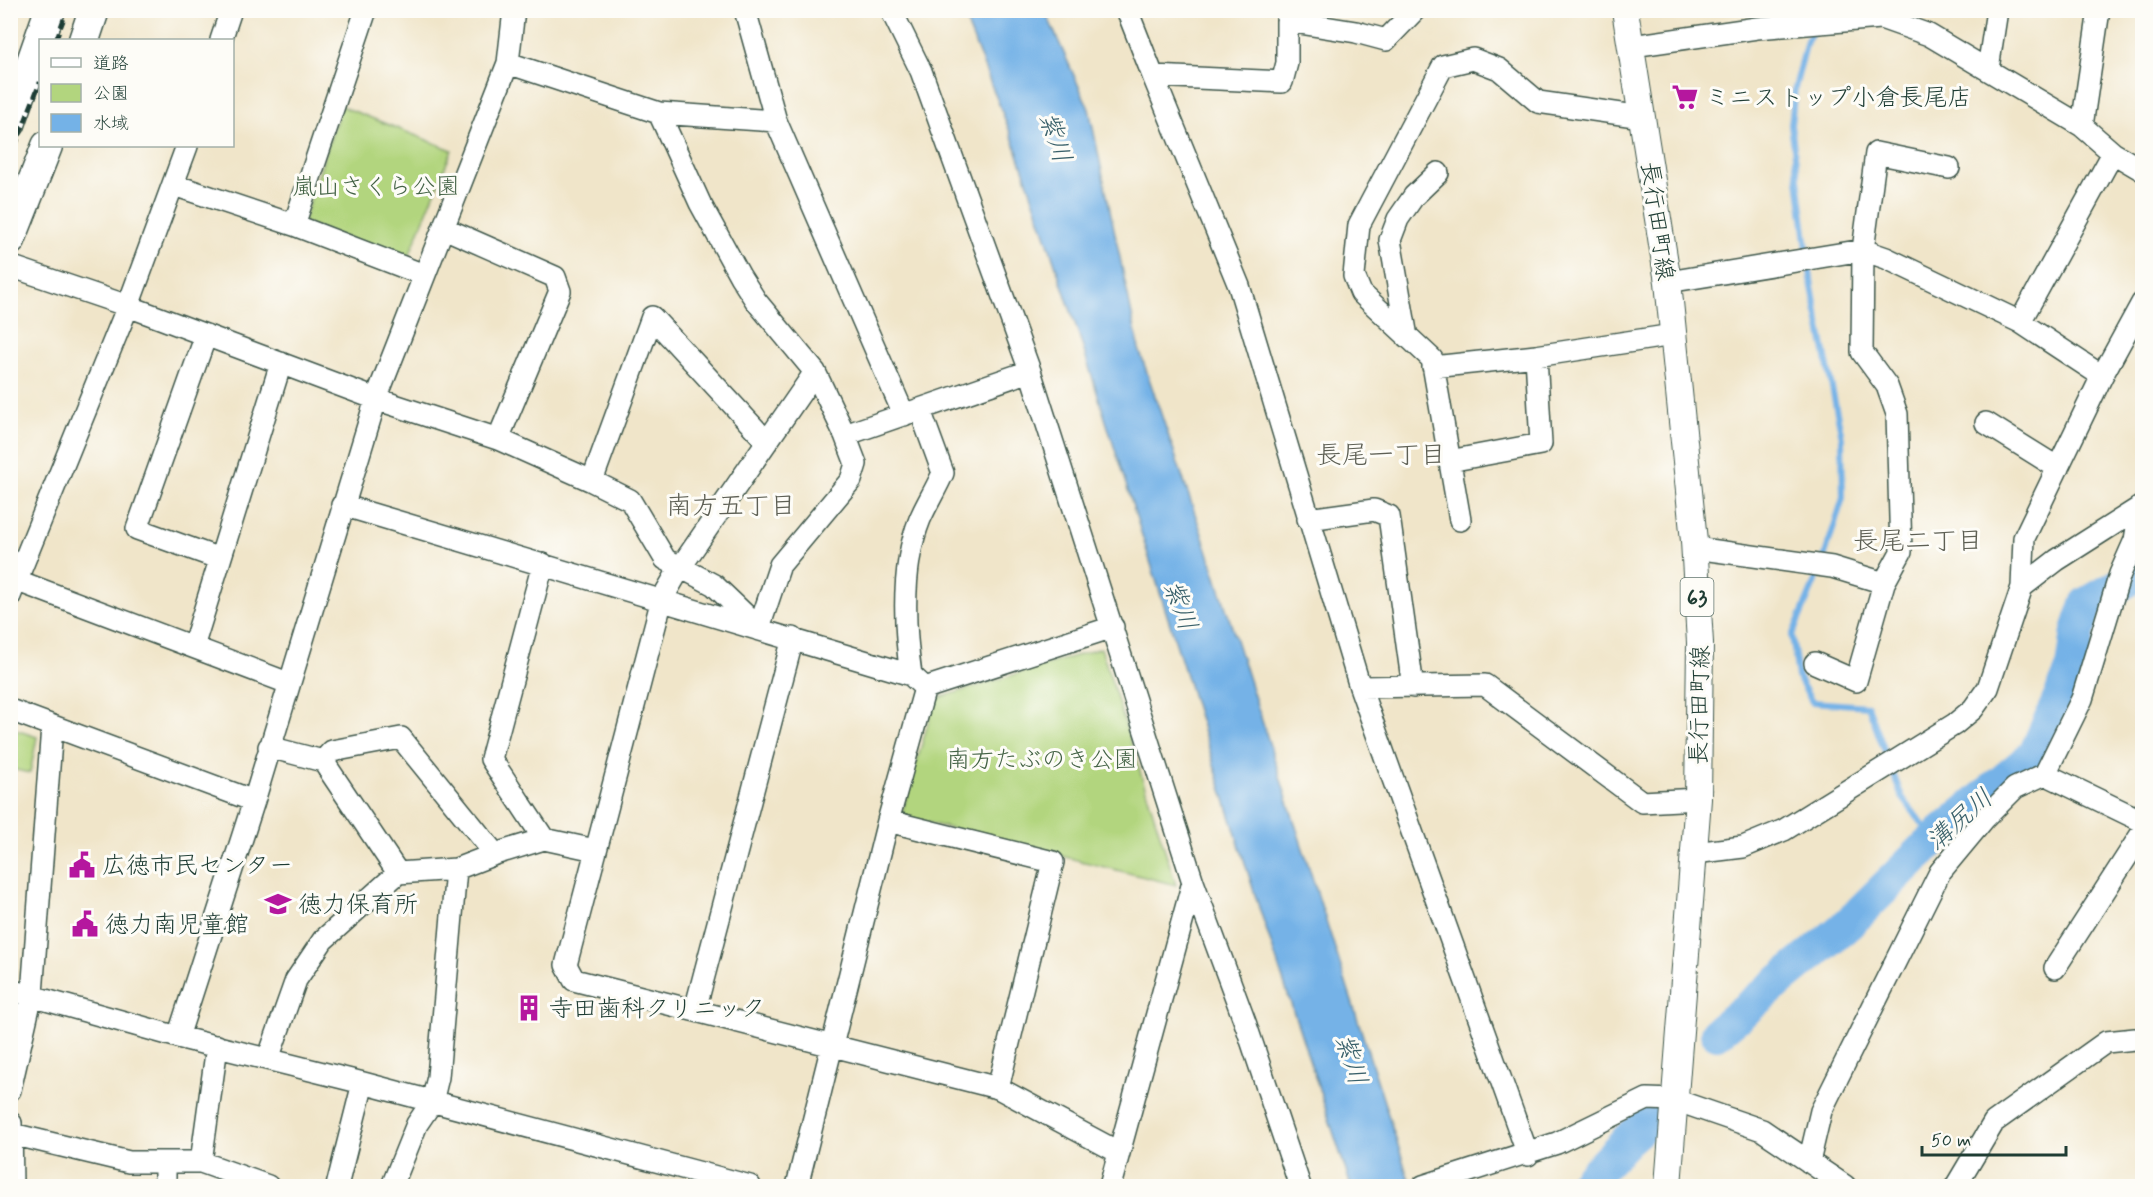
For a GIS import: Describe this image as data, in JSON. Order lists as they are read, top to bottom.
{
  "streets": {
    "main road": ["長行田町線", "63"]
  },
  "districts": ["長尾一丁目", "南方五丁目", "長尾二丁目"],
  "water": ["紫川", "溝尻川"],
  "parks": ["嵐山さくら公園", "南方たぶのき公園"],
  "places": {
    "supermarket": ["ミニストップ小倉長尾店"],
    "public building": ["広徳市民センター", "徳力南児童館"],
    "school or university": ["徳力保育所"],
    "building": ["寺田歯科クリニック"]
  },
  "legend": ["道路", "公園", "水域"],
  "scale_bar": "50 m"
}
